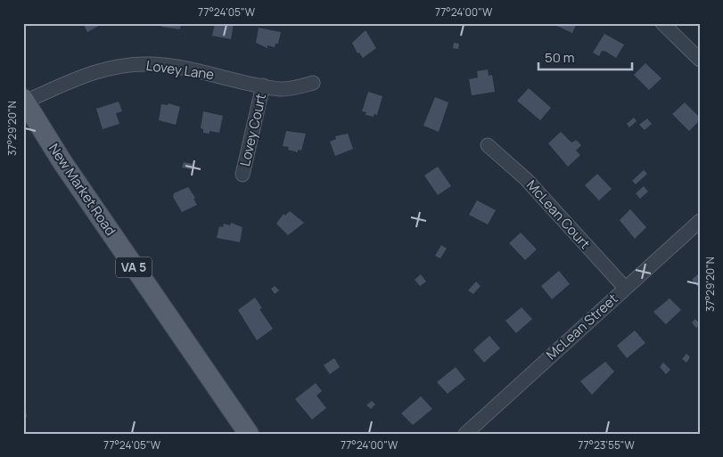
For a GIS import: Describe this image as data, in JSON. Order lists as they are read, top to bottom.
{
  "streets": {
    "main road": ["New Market Road", "VA 5"],
    "street": [
      "Lovey Lane",
      "Lovey Court",
      "McLean Court",
      "McLean Street"
    ]
  },
  "crossings": [
    ["Lovey Lane", "Lovey Court"],
    ["Lovey Lane", "New Market Road"],
    ["McLean Court", "McLean Street"]
  ],
  "scale_bar": "50 m",
  "coordinates": [
    "77°24'05\"W",
    "77°24'00\"W",
    "37°29'20\"N",
    "77°23'55\"W"
  ]
}
